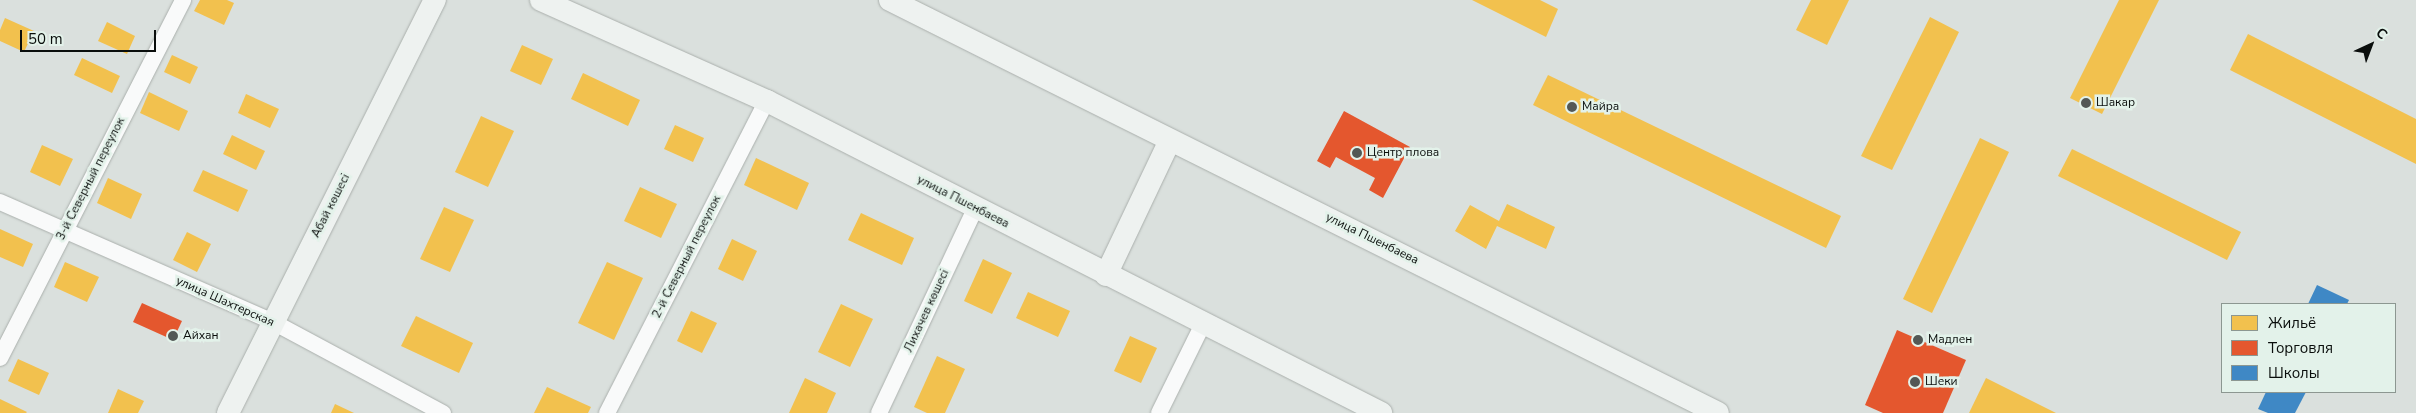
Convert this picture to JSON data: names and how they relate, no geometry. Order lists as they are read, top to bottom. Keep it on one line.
{"streets":{"main road":["улица Пшенбаева","Абай көшесі"],"street":["3-й Северный переулок","2-й Северный переулок","улица Шахтерская","Лихачев көшесі"]},"crossings":[["3-й Северный переулок","улица Шахтерская"],["улица Пшенбаева","2-й Северный переулок"],["улица Пшенбаева","Лихачев көшесі"],["Абай көшесі","улица Шахтерская"]],"places":["Шакар","Майра","Центр плова","Айхан","Мадлен","Шеки"],"legend":["Жильё","Торговля","Школы"],"scale_bar":"50 m","north":"top right"}
